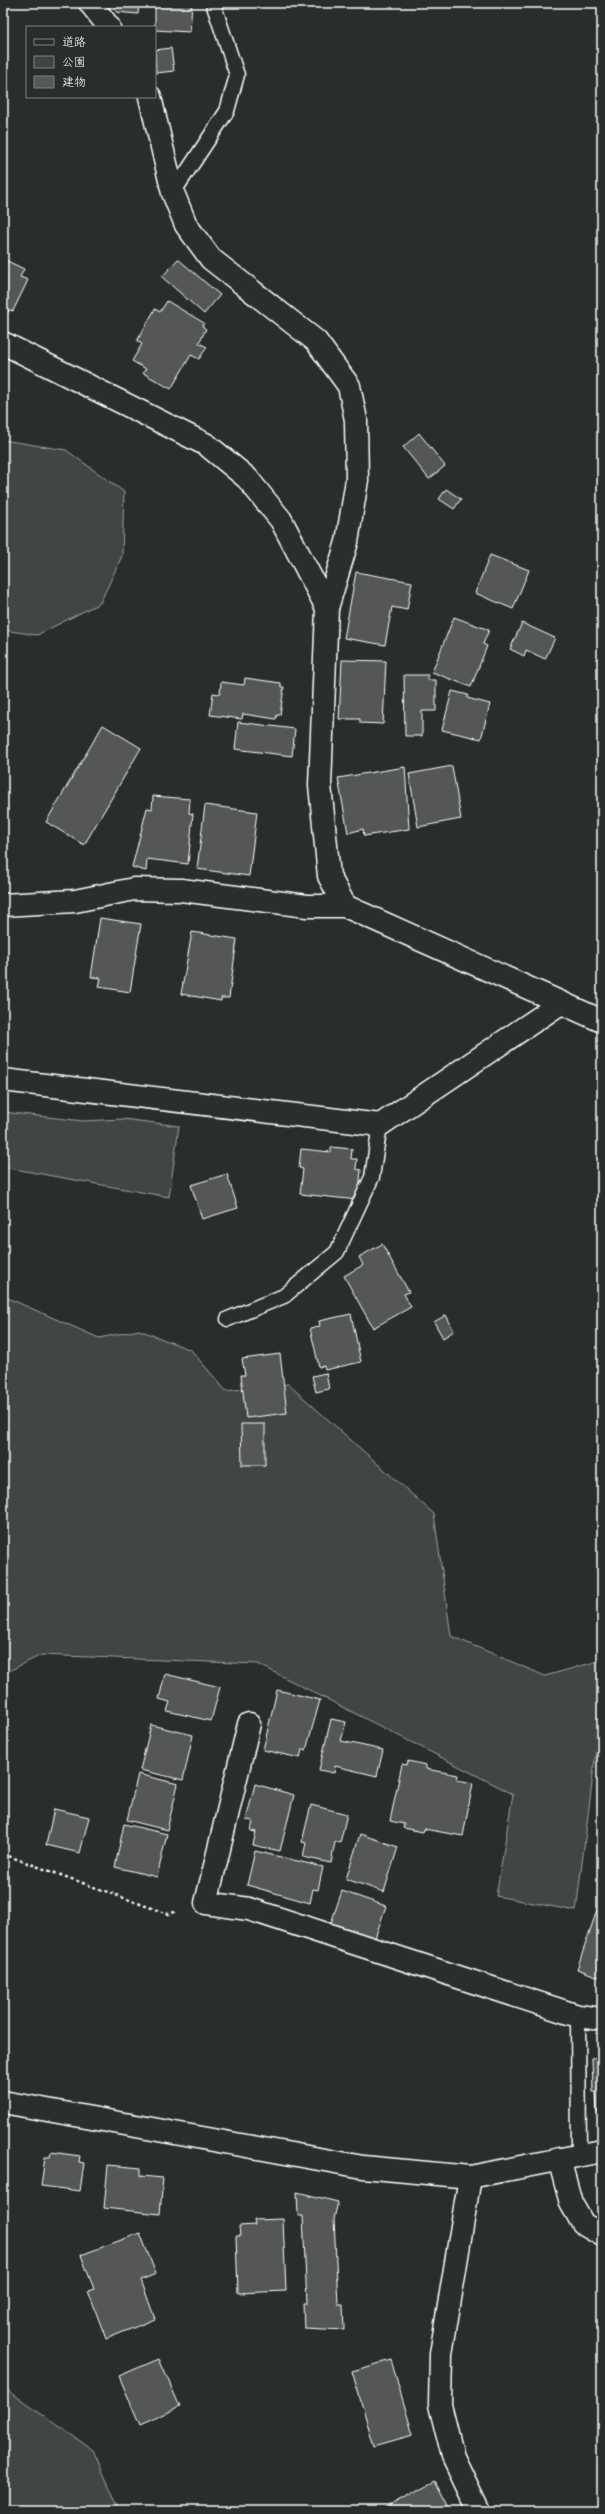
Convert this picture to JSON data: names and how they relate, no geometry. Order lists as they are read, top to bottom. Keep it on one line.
{"legend":["道路","公園","建物"]}
